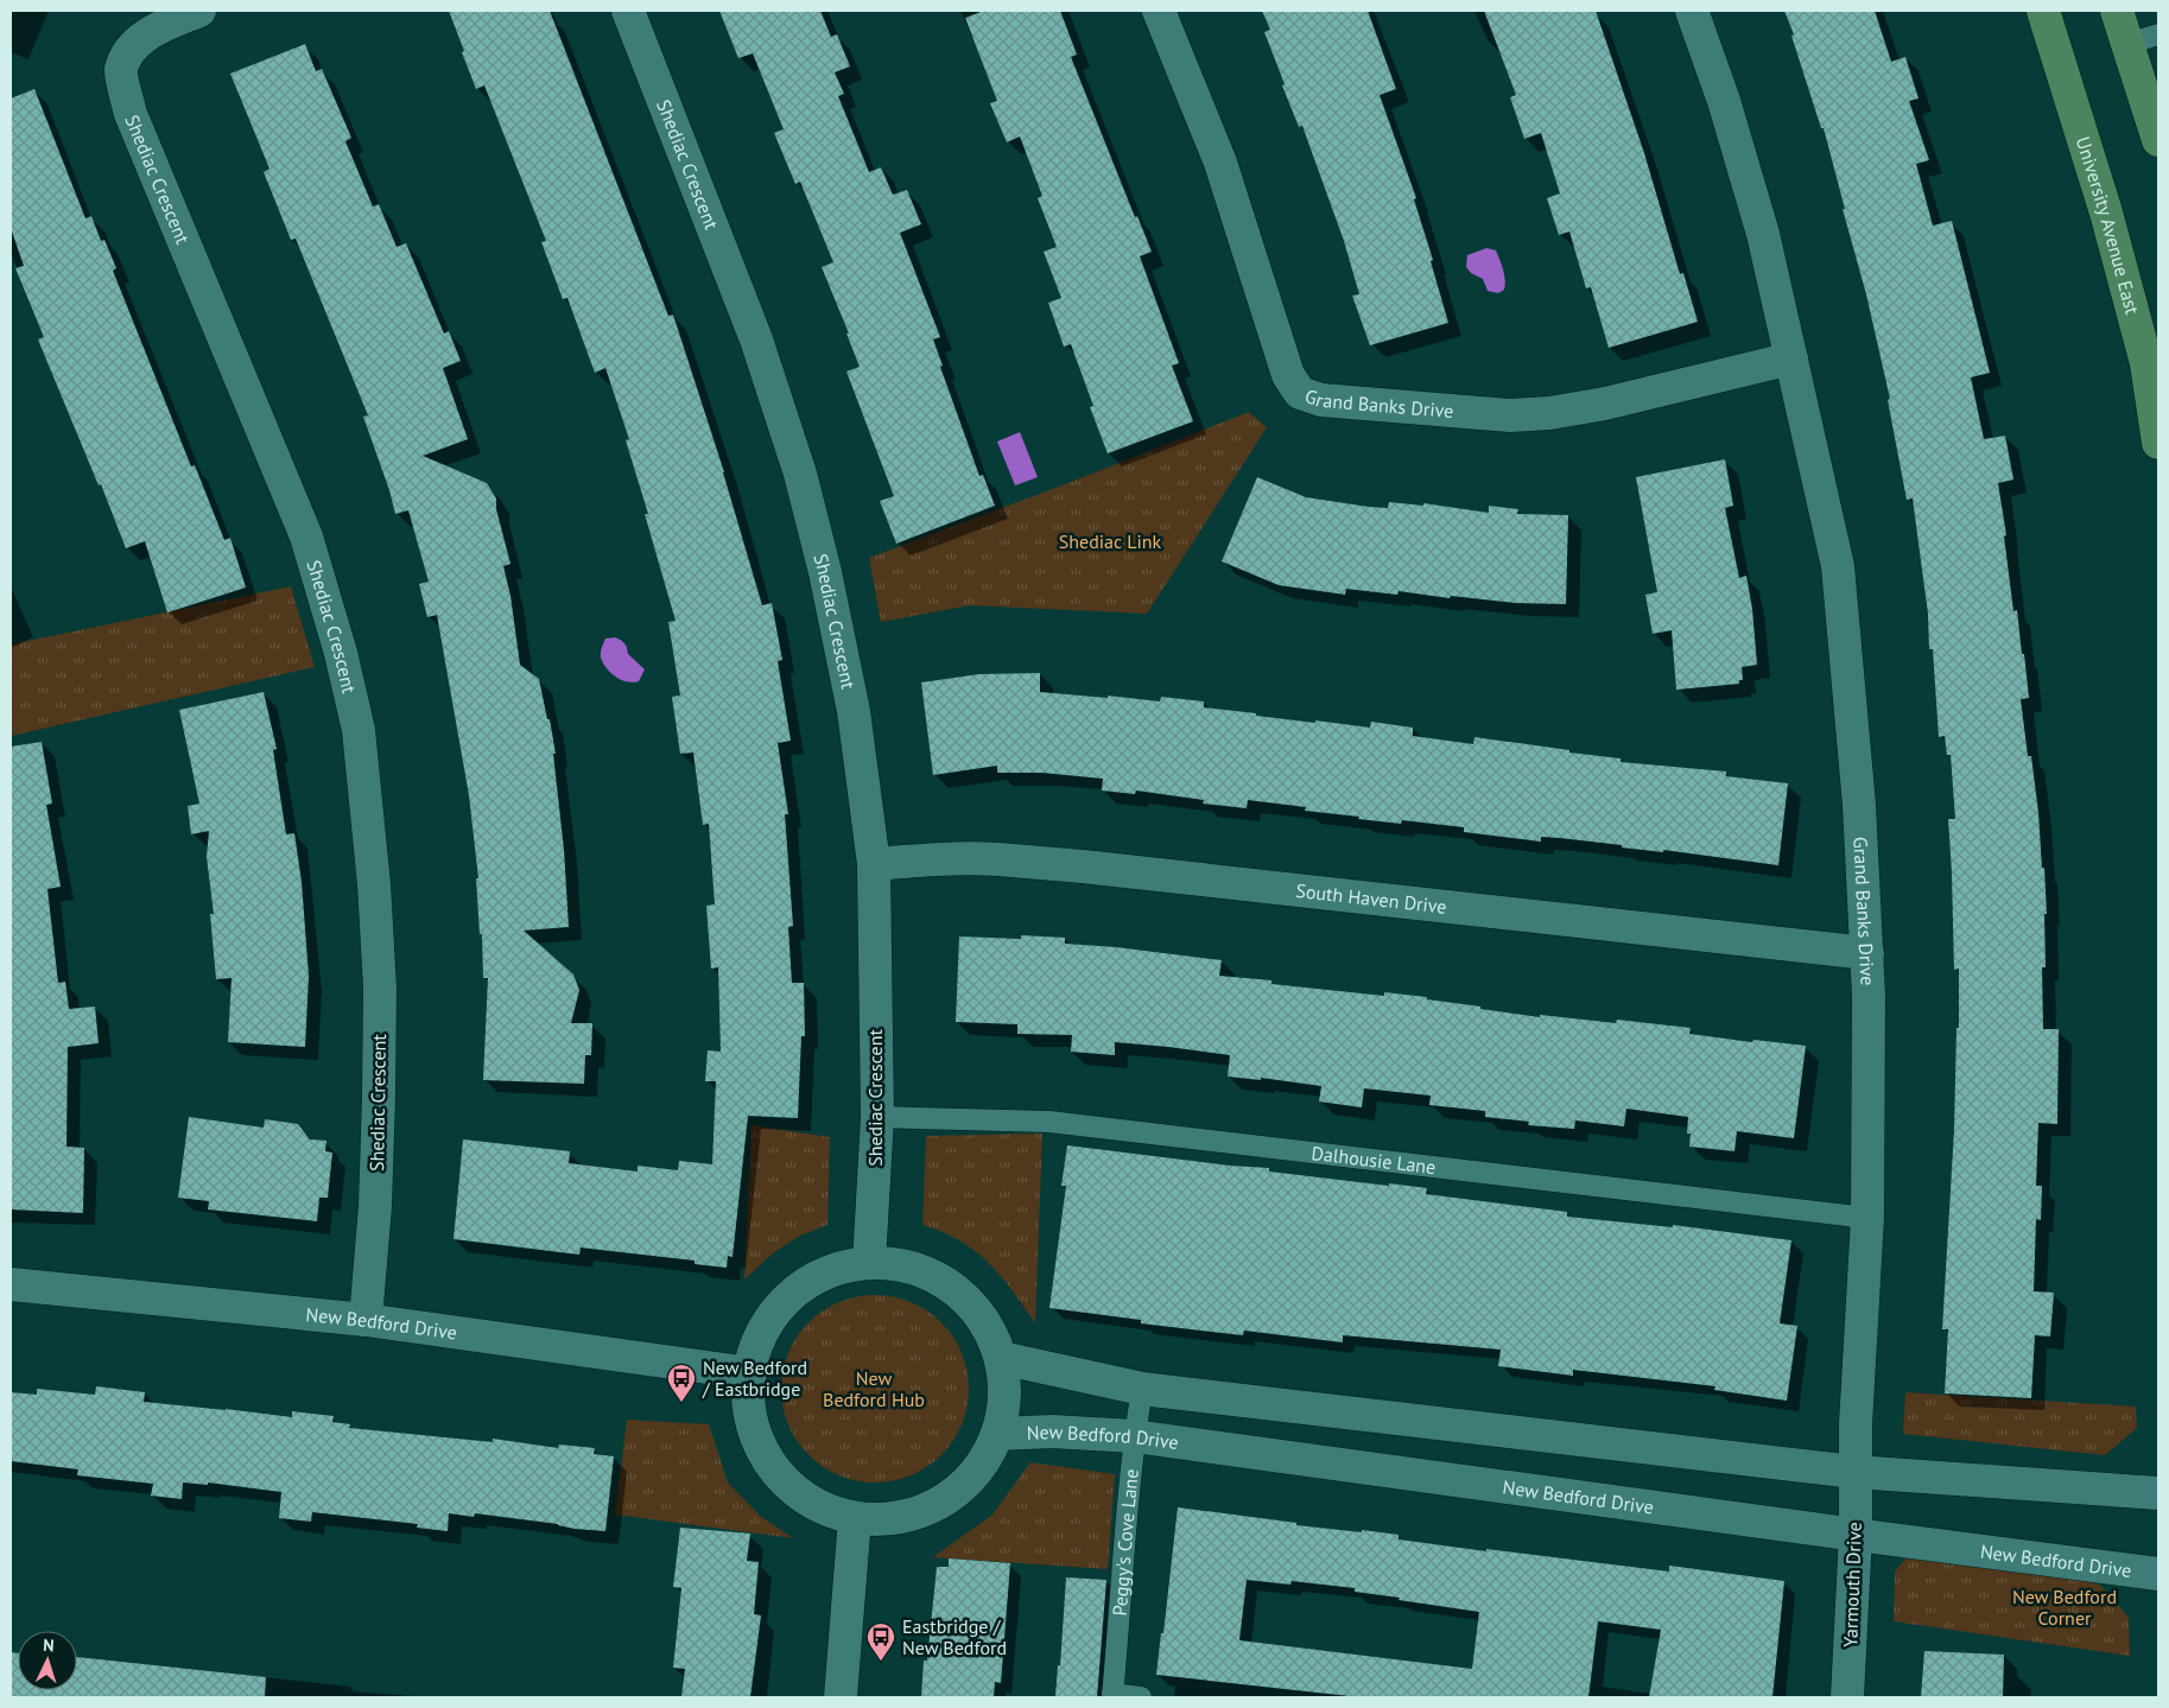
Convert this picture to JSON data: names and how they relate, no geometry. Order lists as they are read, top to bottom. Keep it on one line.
{"streets":{"main road":["University Avenue East"],"street":["Shediac Crescent","Grand Banks Drive","South Haven Drive","New Bedford Drive","Yarmouth Drive"],"lane":["Dalhousie Lane","Peggy's Cove Lane"]},"crossings":[["Shediac Crescent","South Haven Drive"],["Shediac Crescent","Dalhousie Lane"],["Shediac Crescent","New Bedford Drive"],["Grand Banks Drive","South Haven Drive"],["Grand Banks Drive","Dalhousie Lane"],["Grand Banks Drive","Yarmouth Drive"],["New Bedford Drive","Peggy's Cove Lane"],["New Bedford Drive","Yarmouth Drive"]],"parks":["Shediac Link","New Bedford Hub","New Bedford Corner"],"places":{"bus stop":["New Bedford / Eastbridge","Eastbridge / New Bedford"]},"north":"top"}
